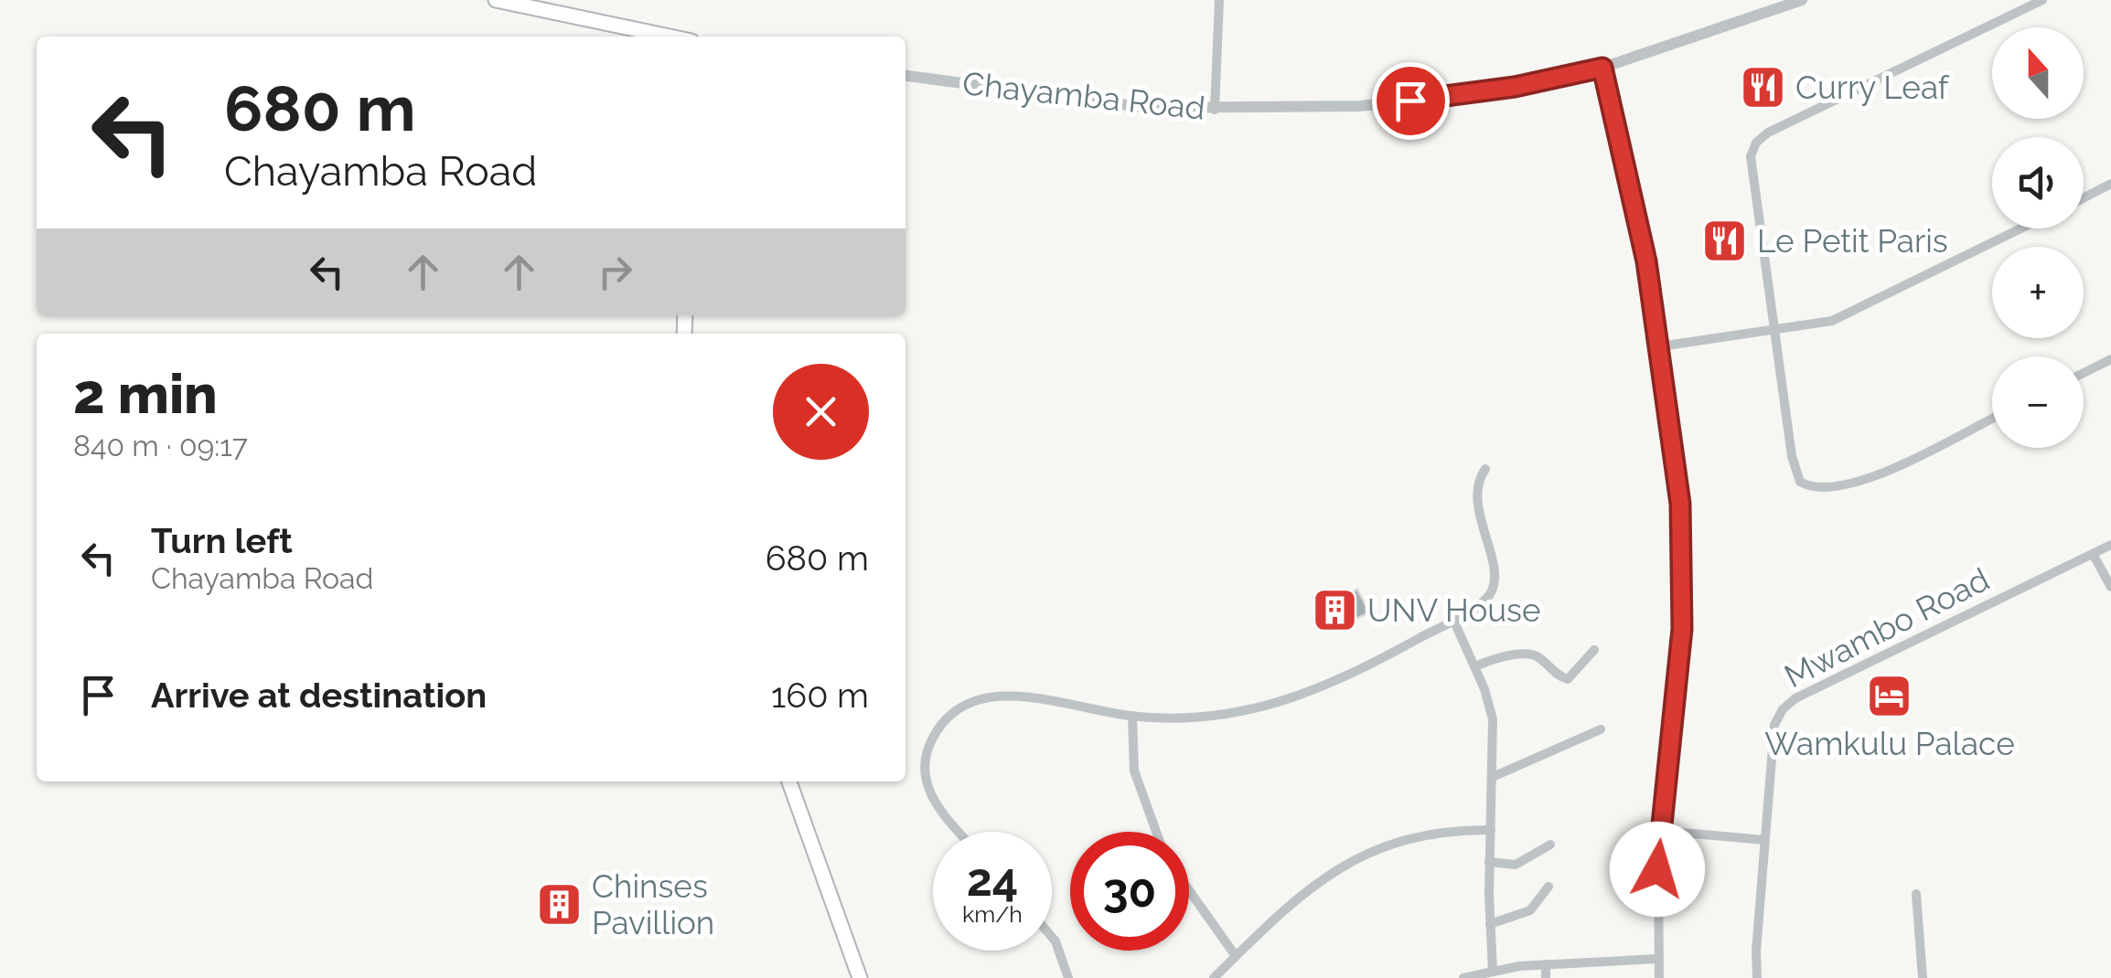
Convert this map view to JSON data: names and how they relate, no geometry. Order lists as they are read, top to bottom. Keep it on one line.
{"streets":{"street":["Chayamba Road","Mwambo Road"]},"places":{"restaurant":["Curry Leaf","Le Petit Paris"],"building":["UNV House","Chinses Pavillion"],"hotel":["Wamkulu Palace"]},"north":"top","page":{"map_buttons":["+","−"],"turn":["680 m","Chayamba Road"],"heading":["2 min","840 m · 09:17"],"list":[{"name":"Turn left","note":"Chayamba Road","value":"680 m"},{"name":"Arrive at destination","value":"160 m"}],"speed":"24 km/h","limit":"30"}}
